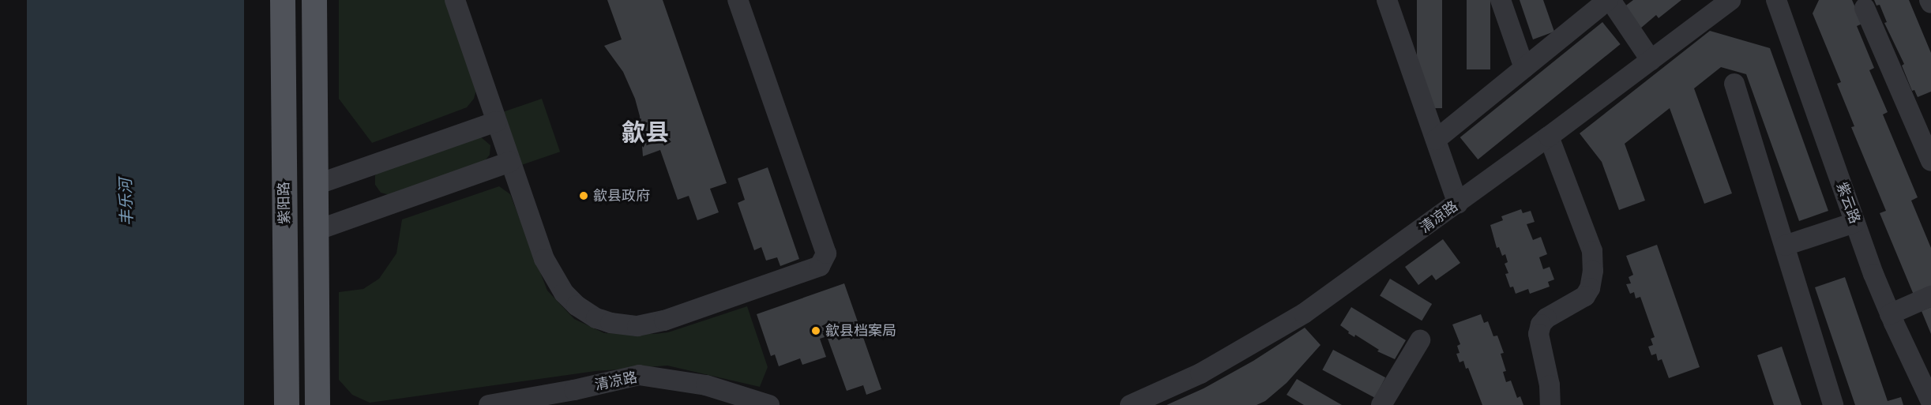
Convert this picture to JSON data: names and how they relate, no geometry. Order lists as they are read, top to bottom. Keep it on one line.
{"streets":{"main road":["紫阳路"],"street":["紫云路","清凉路"]},"districts":["歙县"],"water":["丰乐河"],"places":["歙县政府","歙县档案局"]}
